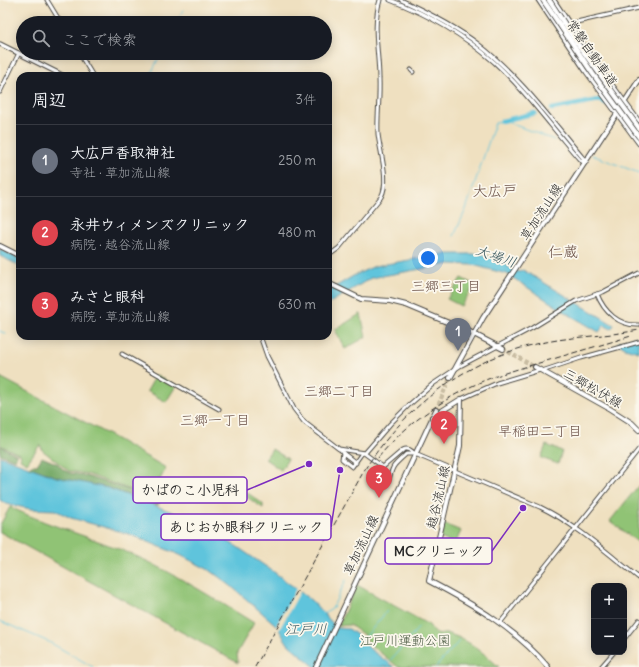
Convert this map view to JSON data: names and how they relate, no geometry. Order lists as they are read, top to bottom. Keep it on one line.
{"streets":{"highway":["常磐自動車道"],"main road":["草加流山線","三郷松伏線","越谷流山線"]},"districts":["大広戸","仁蔵","三郷三丁目","三郷二丁目","三郷一丁目","早稲田二丁目"],"water":["大場川","江戸川"],"parks":["江戸川運動公園"],"places":["かばのこ小児科","あじおか眼科クリニック","MCクリニック"],"page":{"search":"ここで検索","heading":["周辺","3件"],"list":[{"mark":"1","name":"大広戸香取神社","note":"寺社 · 草加流山線","value":"250 m"},{"mark":"2","name":"永井ウィメンズクリニック","note":"病院 · 越谷流山線","value":"480 m"},{"mark":"3","name":"みさと眼科","note":"病院 · 草加流山線","value":"630 m"}],"pins":["1","2","3"],"map_buttons":["+","−"]}}
